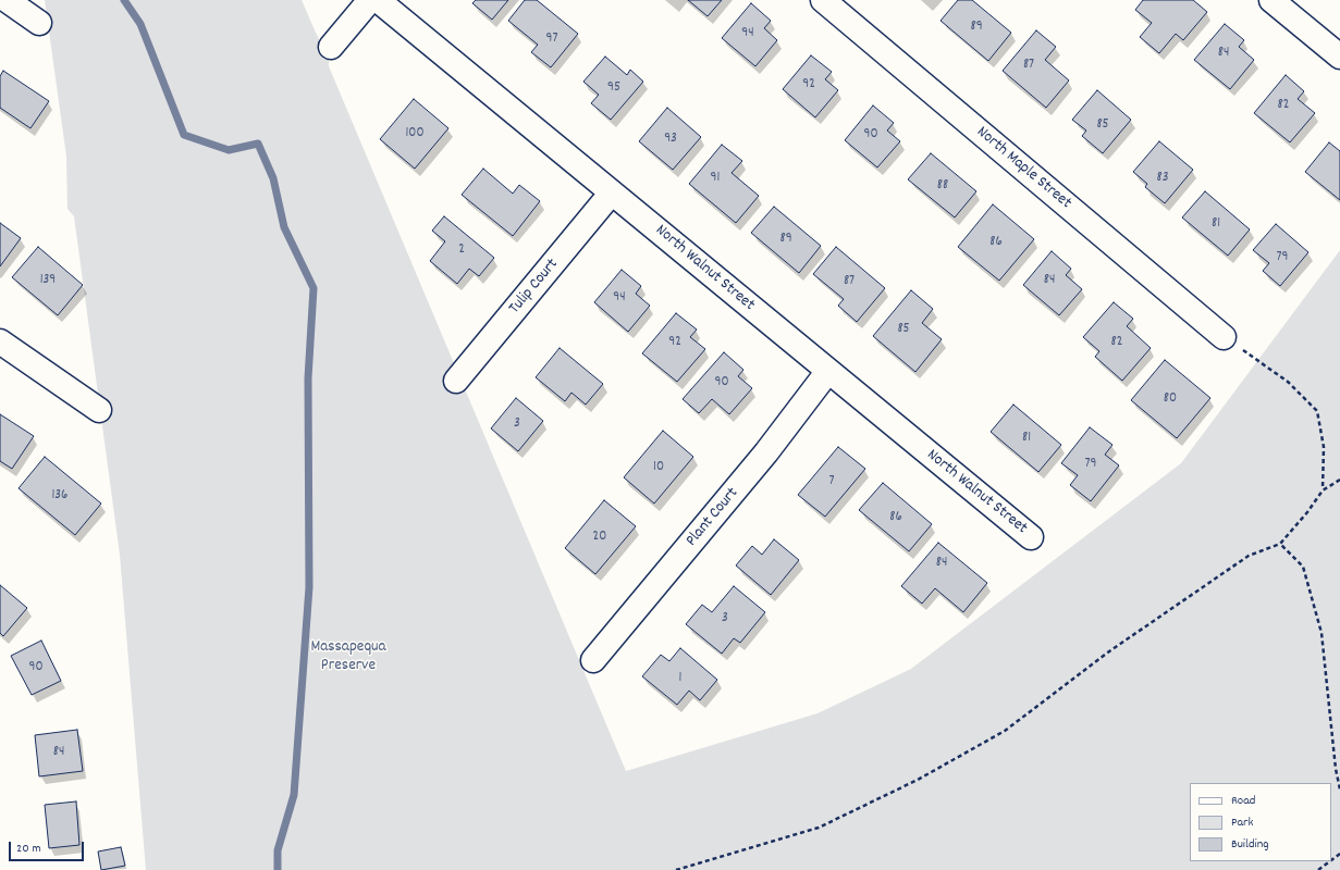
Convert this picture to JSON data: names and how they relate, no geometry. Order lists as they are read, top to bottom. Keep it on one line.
{"streets":{"street":["North Maple Street","North Walnut Street","Tulip Court","Plant Court"]},"crossings":[["North Walnut Street","Tulip Court"],["North Walnut Street","Plant Court"]],"parks":["Massapequa Preserve"],"house_numbers":["89","94","97","84","87","92","95","82","85","100","90","93","91","83","88","81","89","86","2","79","139","84","87","94","85","92","82","90","80","3","81","79","10","7","136","86","20","84","3","90","1","84"],"legend":["Road","Park","Building"],"scale_bar":"20 m"}
